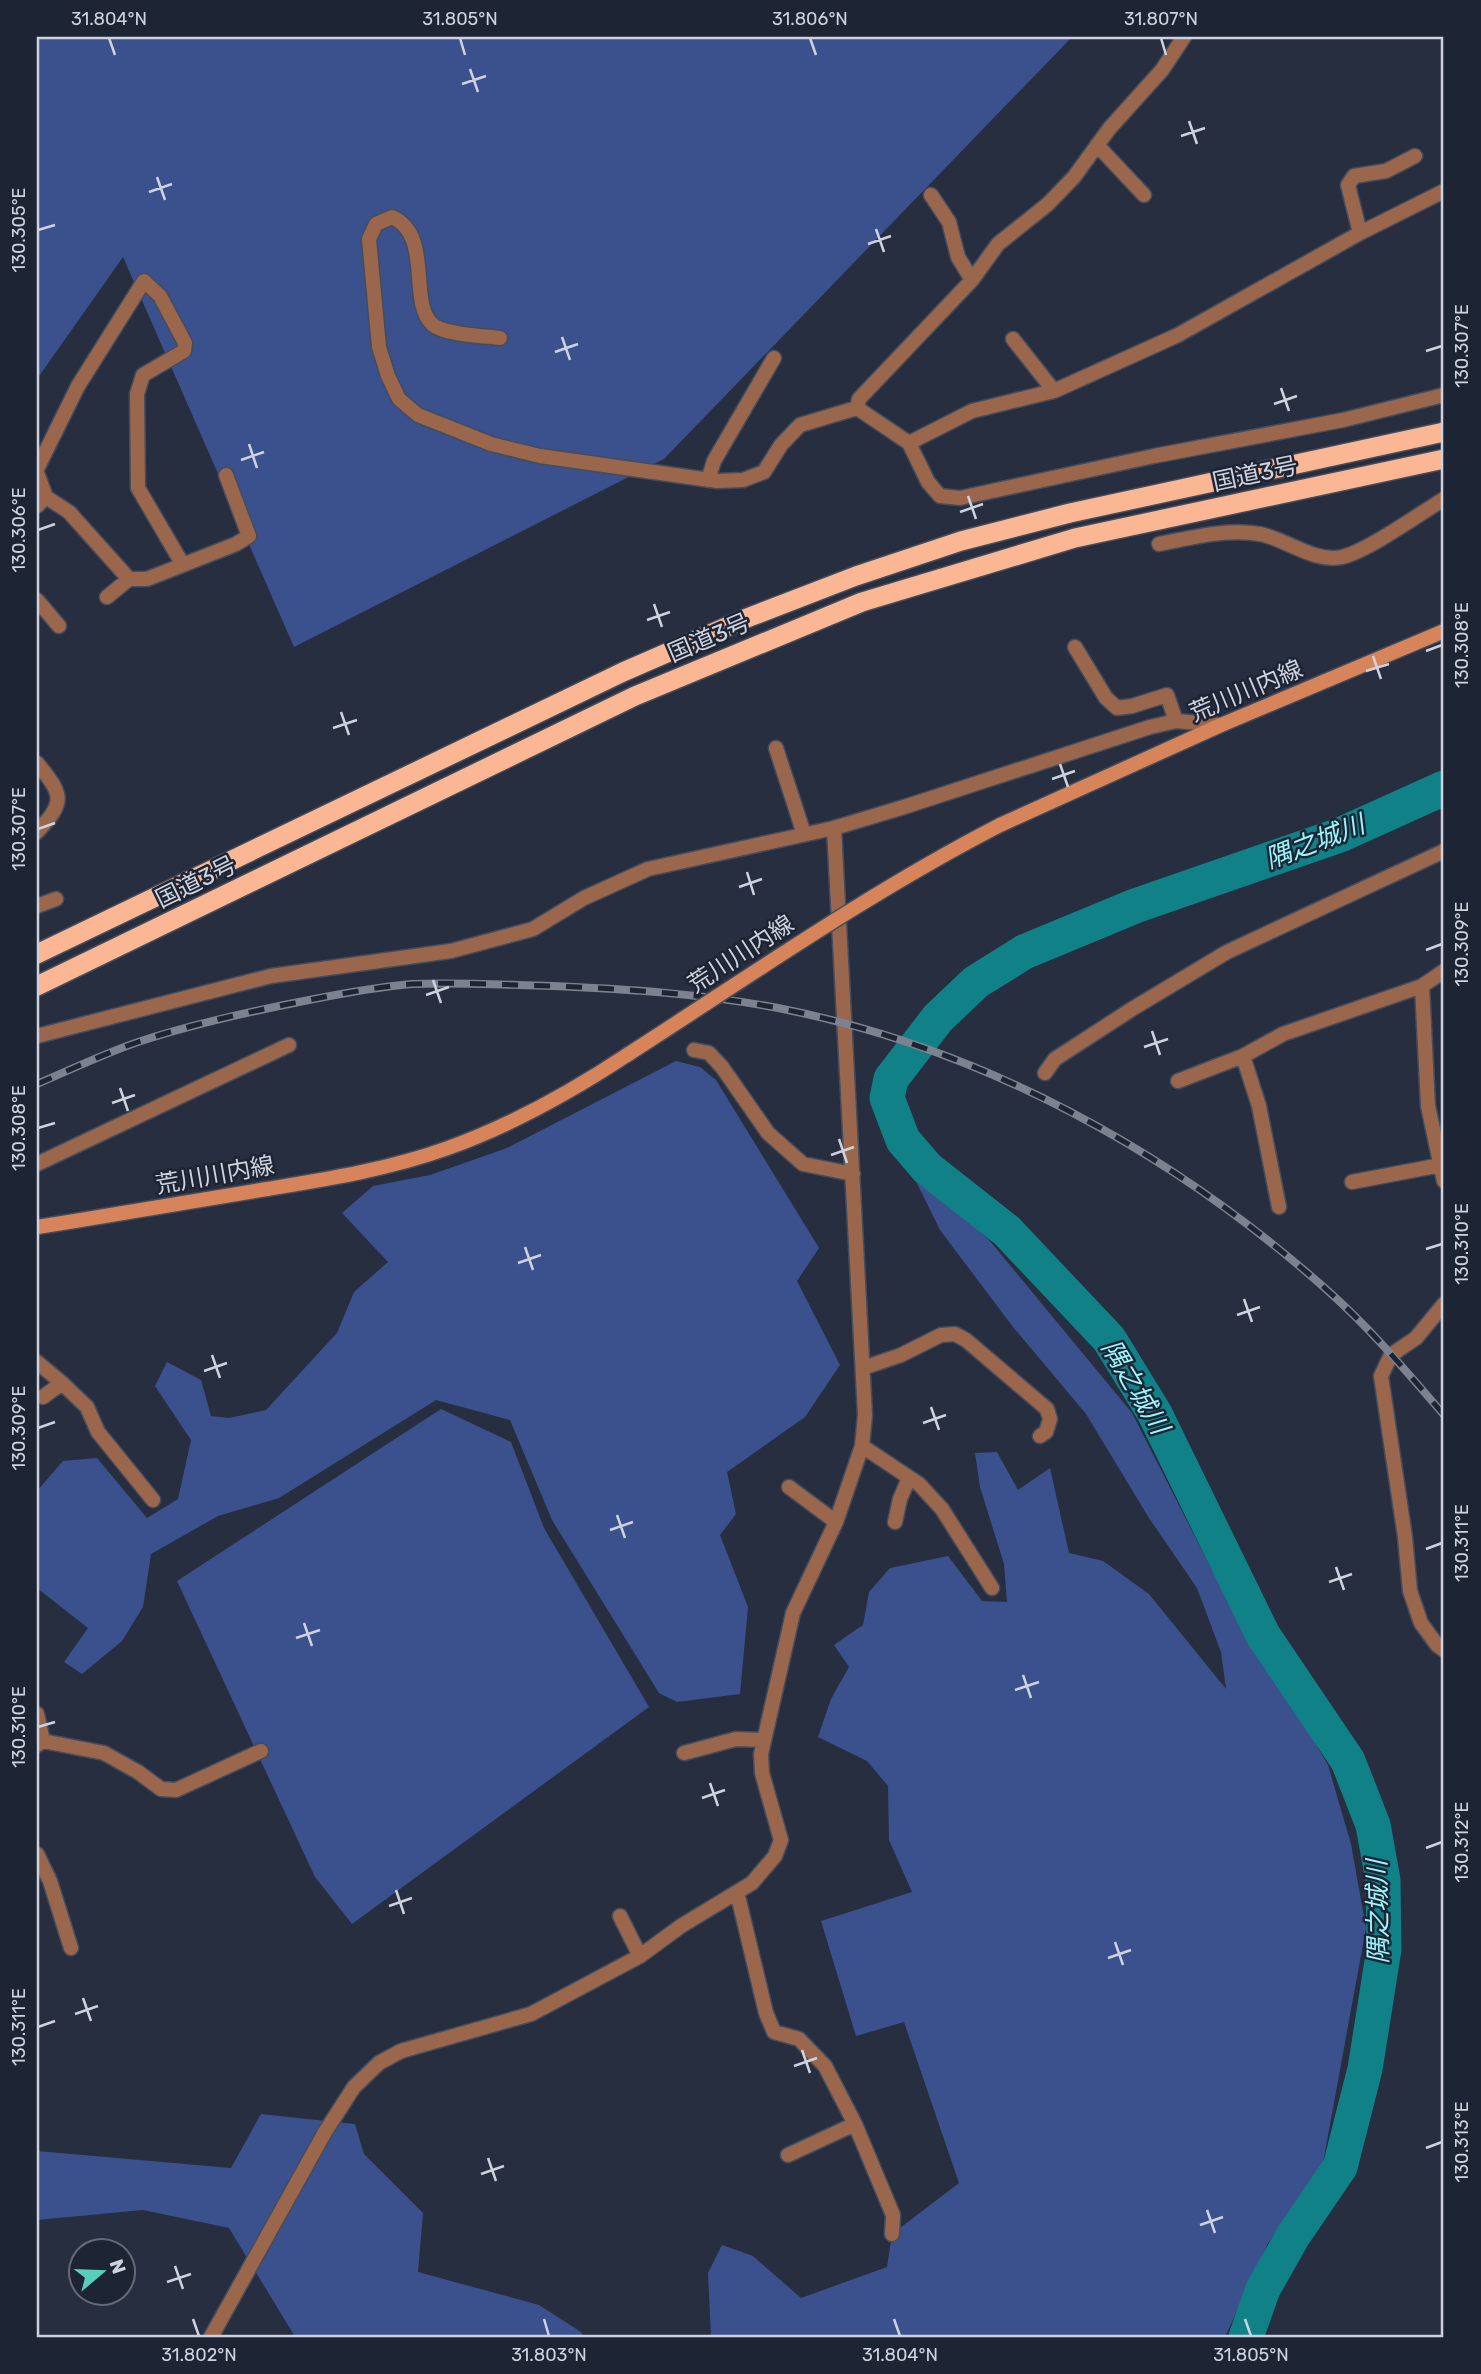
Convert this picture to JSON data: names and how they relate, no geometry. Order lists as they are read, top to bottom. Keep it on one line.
{"streets":{"highway":["国道3号"],"main road":["荒川川内線"]},"water":["隅之城川"],"north":"right","coordinates":["31.804°N","31.805°N","31.806°N","31.807°N","130.305°E","130.307°E","130.306°E","130.308°E","130.309°E","130.310°E","130.311°E","130.312°E","130.313°E","31.802°N","31.803°N"]}
